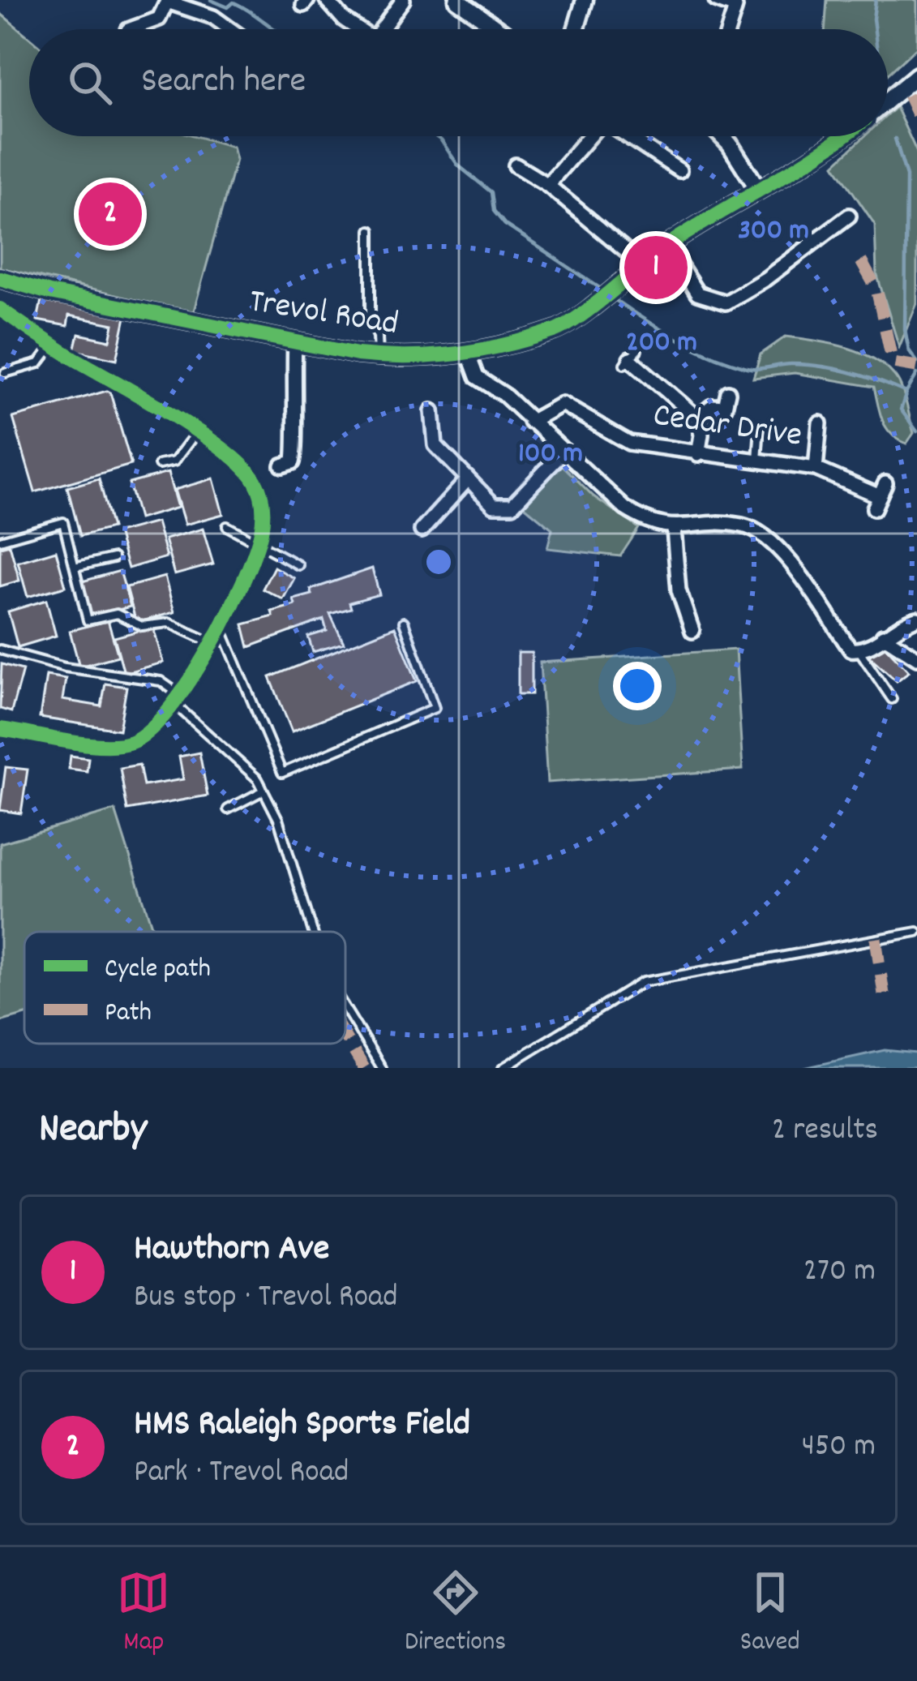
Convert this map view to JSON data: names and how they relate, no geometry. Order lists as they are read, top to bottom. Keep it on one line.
{"streets":{"street":["Trevol Road","Cedar Drive"]},"legend":["Cycle path","Path"],"page":{"search":"Search here","pins":["2","1"],"heading":["Nearby","2 results"],"list":[{"mark":"1","name":"Hawthorn Ave","note":"Bus stop · Trevol Road","value":"270 m"},{"mark":"2","name":"HMS Raleigh Sports Field","note":"Park · Trevol Road","value":"450 m"}],"nav":["Map","Directions","Saved"]},"rings":["300 m","200 m","100 m"]}
